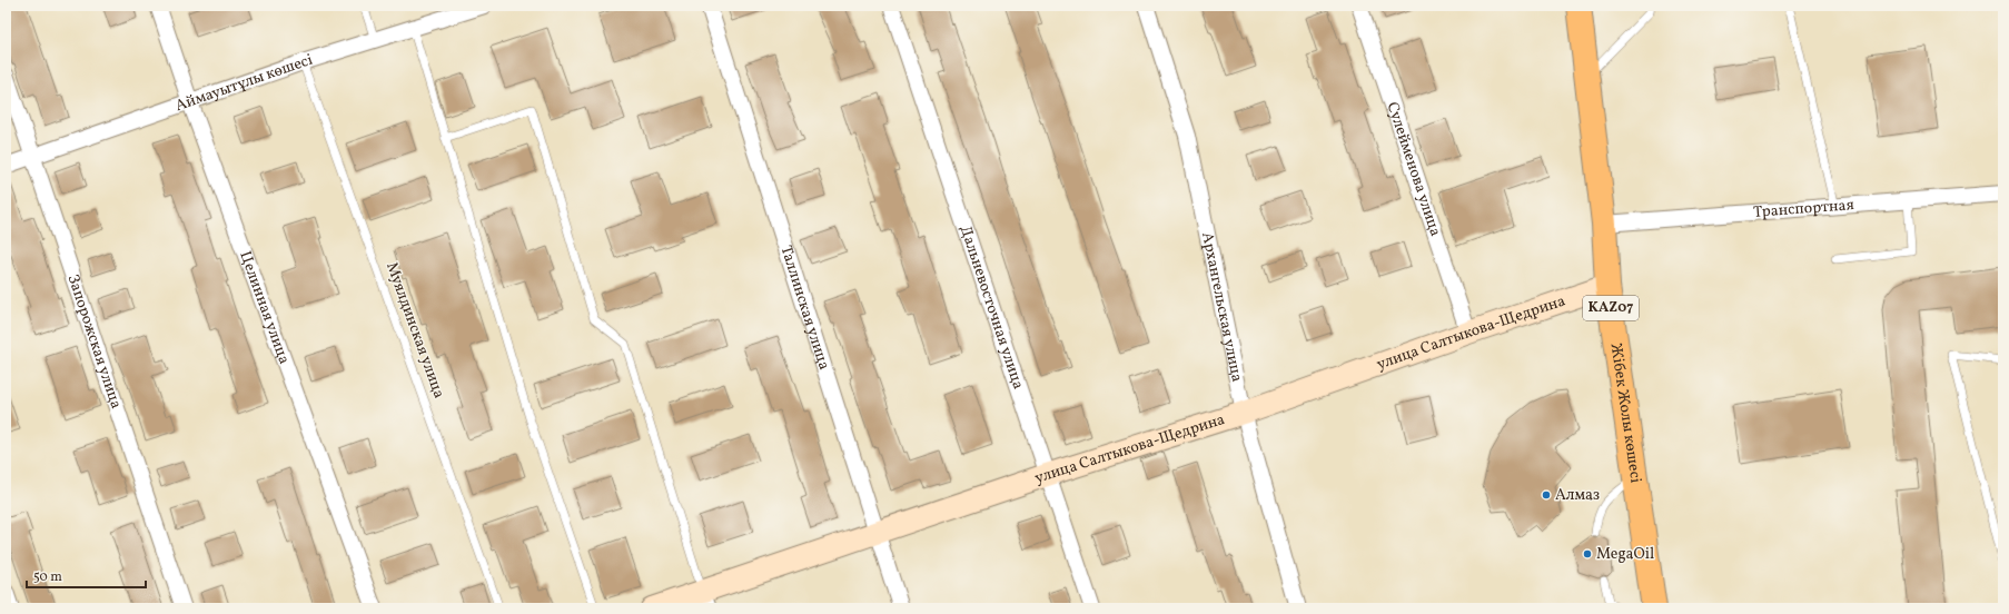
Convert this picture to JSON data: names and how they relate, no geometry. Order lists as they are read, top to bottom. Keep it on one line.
{"streets":{"highway":["KAZ07","Жібек Жолы көшесі"],"street":["Аймауытұлы көшесі","Сулейменова улица","Транспортная","Целинная улица","Таллинская улица","Дальневосточная улица","Архангельская улица","улица Салтыкова-Щедрина","Запорожская улица"],"lane":["Муялдинская улица"]},"crossings":[["Аймауытұлы көшесі","Целинная улица"],["Аймауытұлы көшесі","Муялдинская улица"],["Аймауытұлы көшесі","Запорожская улица"],["Сулейменова улица","улица Салтыкова-Щедрина"],["Транспортная","Жібек Жолы көшесі"],["Таллинская улица","улица Салтыкова-Щедрина"],["Дальневосточная улица","улица Салтыкова-Щедрина"],["Архангельская улица","улица Салтыкова-Щедрина"],["улица Салтыкова-Щедрина","Жібек Жолы көшесі"]],"places":["Алмаз","MegaOil"],"scale_bar":"50 m"}
